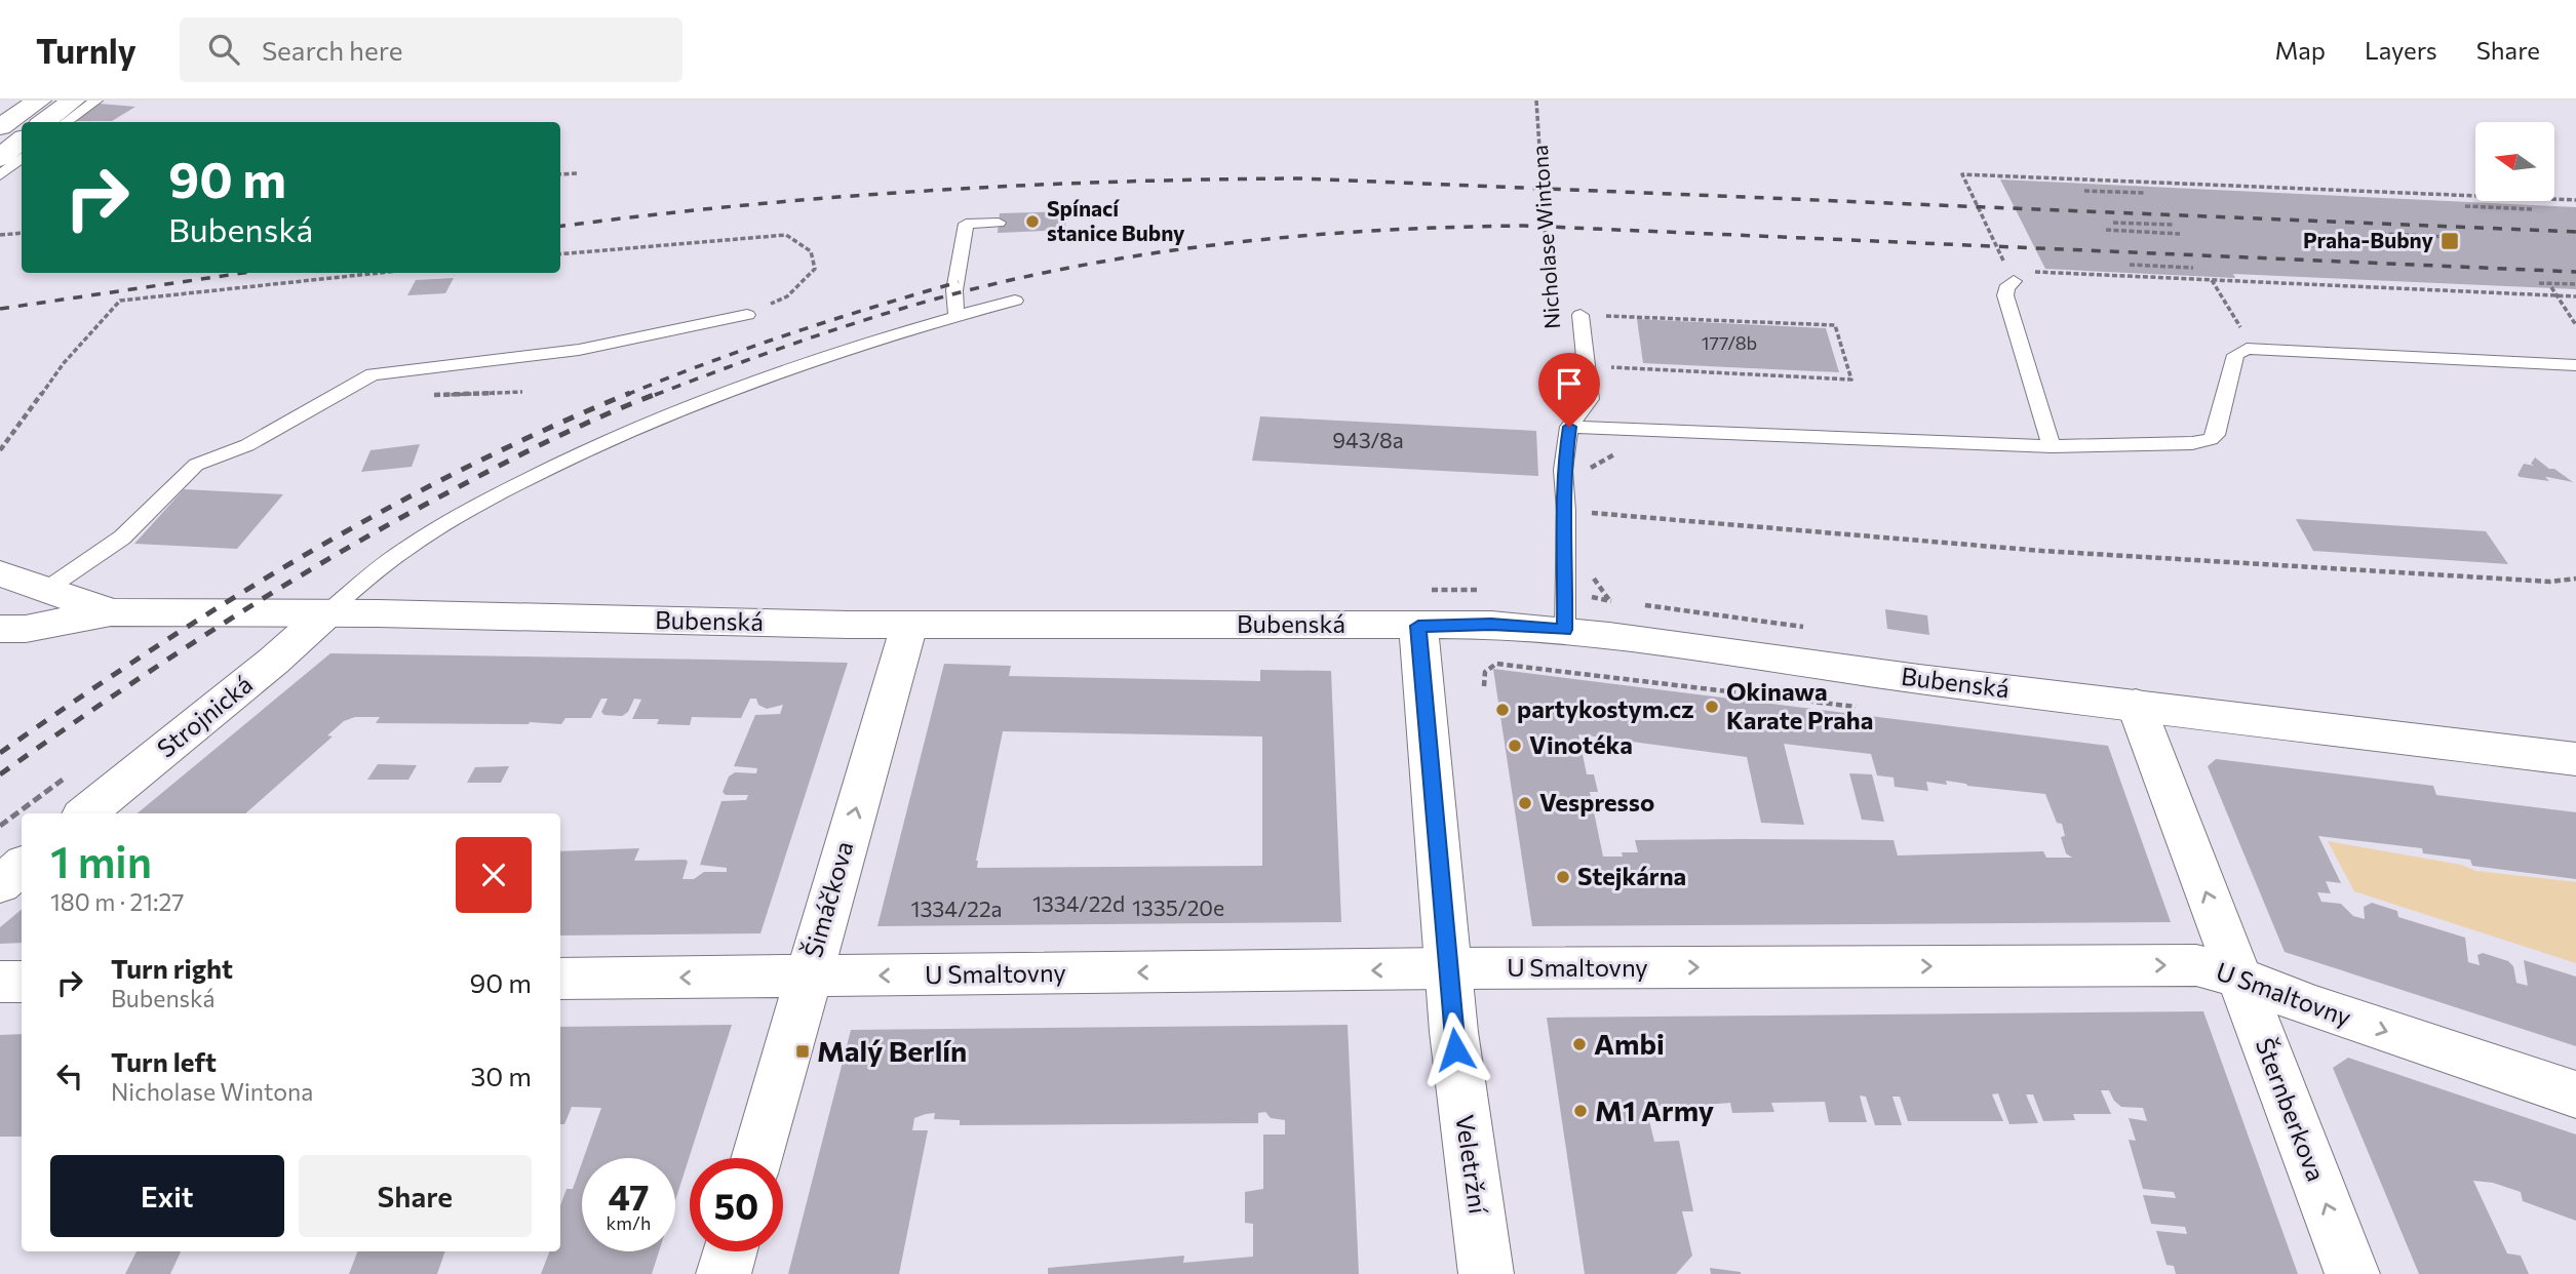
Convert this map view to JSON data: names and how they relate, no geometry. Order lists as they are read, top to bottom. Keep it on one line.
{"streets":{"main road":["Bubenská","Strojnická","Šimáčkova","U Smaltovny","Šternberkova","Veletržní"],"path":["Nicholase Wintona"]},"crossings":[["Bubenská","Strojnická"],["Bubenská","Šimáčkova"],["Bubenská","Šternberkova"],["Bubenská","Veletržní"],["Šimáčkova","U Smaltovny"],["U Smaltovny","Šternberkova"],["U Smaltovny","Veletržní"]],"one_way":["Šimáčkova","Šternberkova"],"places":{"other":["Spínací stanice Bubny","Okinawa Karate Praha","partykostym.cz","Vinotéka","Vespresso","Stejkárna","Ambi","M1 Army"],"transit":["Praha-Bubny","Malý Berlín"]},"house_numbers":["177/8b","943/8a","1334/22d","1335/20e","1334/22a"],"north":"left","page":{"header":"Turnly","search":"Search here","nav":["Map","Layers","Share"],"turn":["90 m","Bubenská"],"heading":["1 min","180 m · 21:27"],"list":[{"name":"Turn right","note":"Bubenská","value":"90 m"},{"name":"Turn left","note":"Nicholase Wintona","value":"30 m"}],"buttons":["Exit","Share"],"speed":"47 km/h","limit":"50"}}
